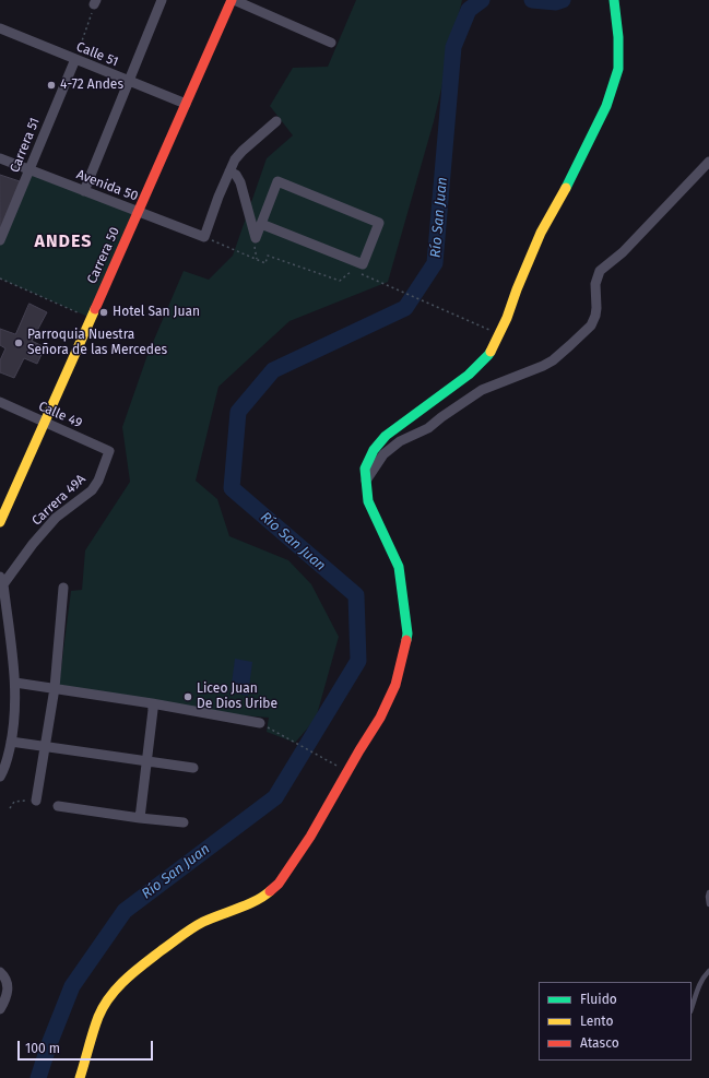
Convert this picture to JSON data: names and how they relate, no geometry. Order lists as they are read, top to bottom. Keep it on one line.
{"streets":{"main road":["Carrera 50"],"street":["Calle 51","Carrera 51","Avenida 50","Calle 49","Carrera 49A"]},"crossings":[["Calle 51","Carrera 51"],["Calle 51","Carrera 50"],["Carrera 51","Avenida 50"],["Avenida 50","Carrera 50"],["Carrera 50","Calle 49"],["Calle 49","Carrera 49A"]],"districts":["ANDES"],"water":["Río San Juan"],"places":["4-72 Andes","Hotel San Juan","Parroquia Nuestra Señora de las Mercedes","Liceo Juan De Dios Uribe"],"legend":["Fluido","Lento","Atasco"],"scale_bar":"100 m"}
